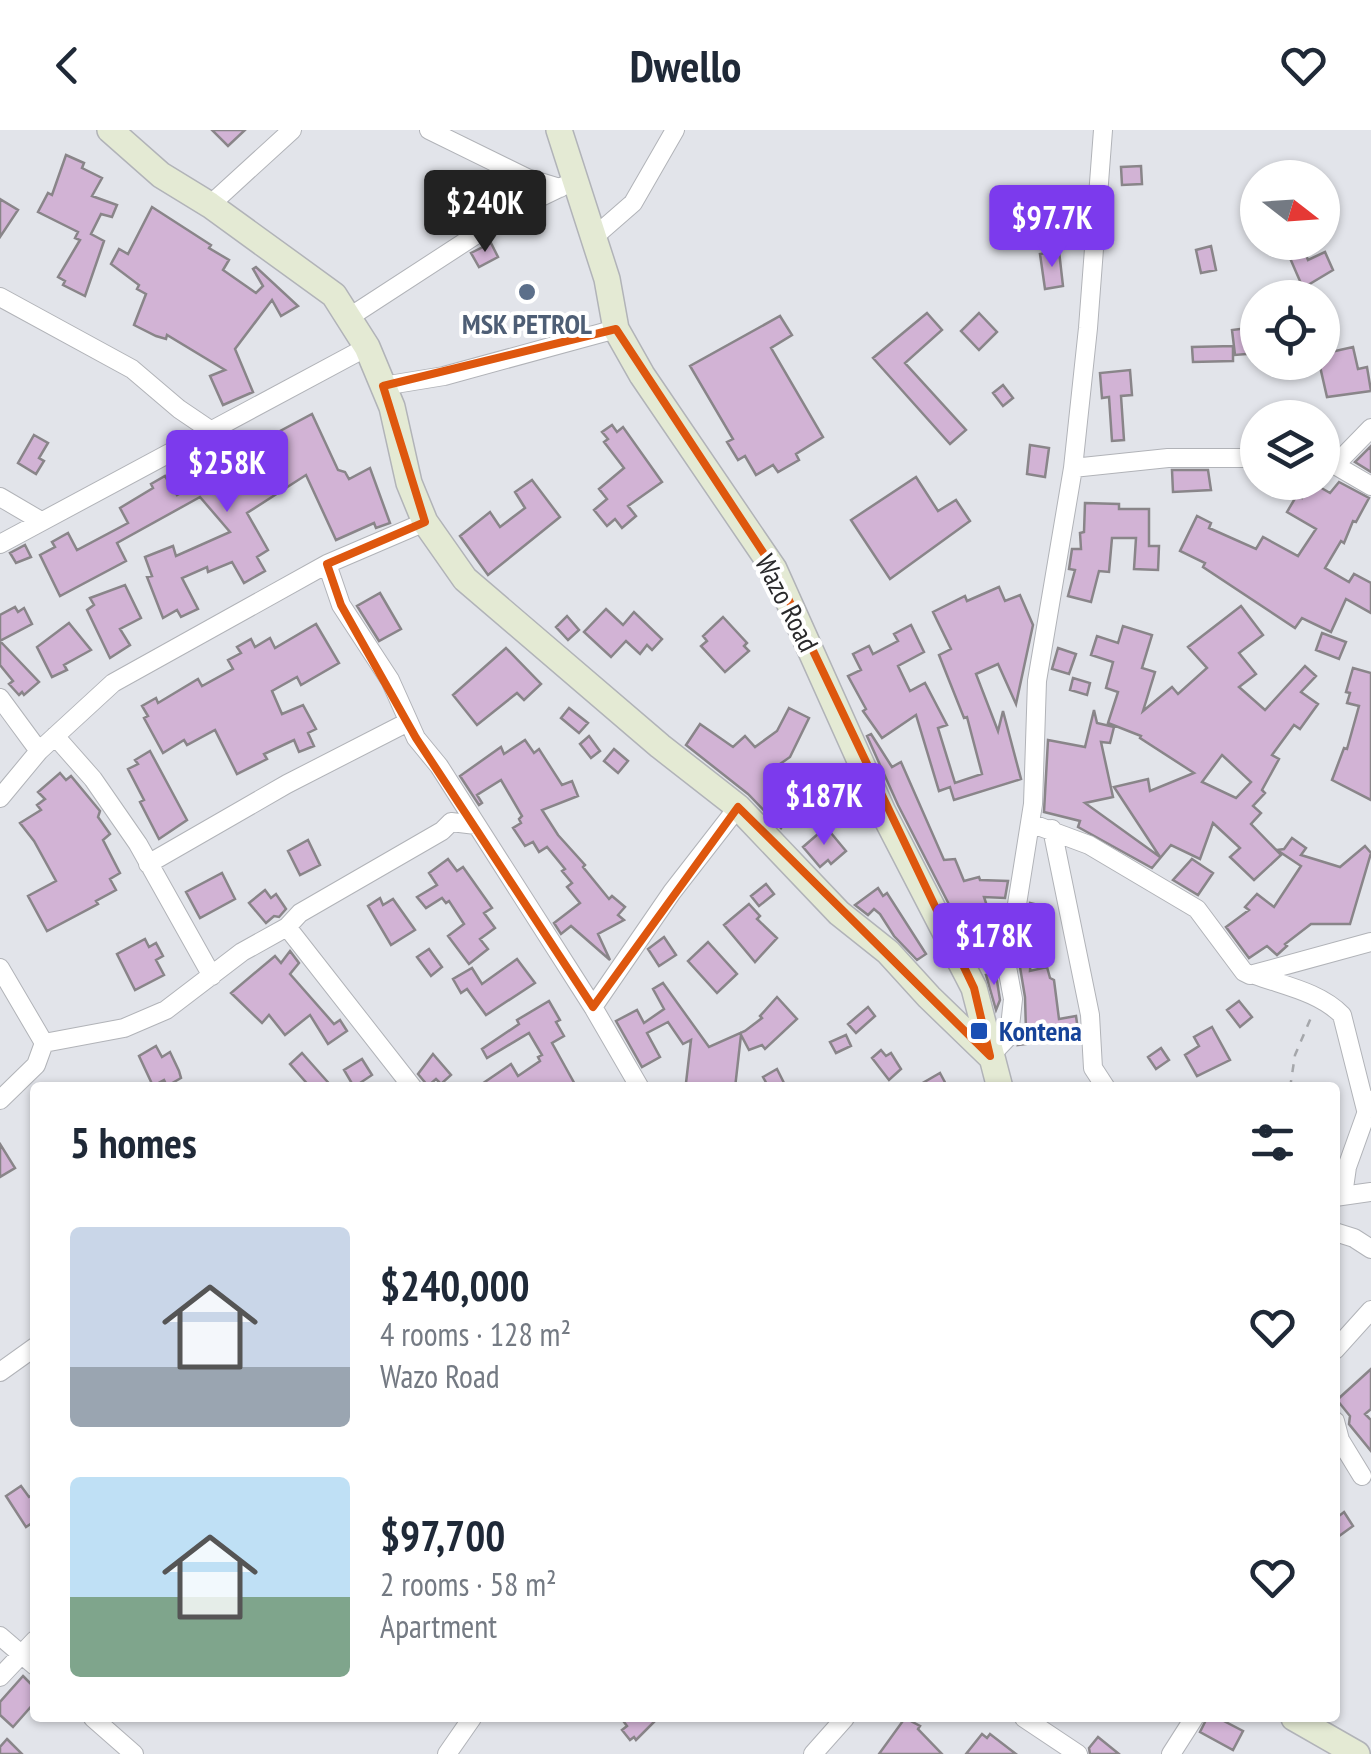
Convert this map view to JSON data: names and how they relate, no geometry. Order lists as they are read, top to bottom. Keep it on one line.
{"streets":{"street":["Wazo Road"]},"places":{"other":["MSK PETROL"],"transit":["Kontena"]},"north":"right","page":{"header":"Dwello","price":["$240K","$97.7K","$258K","$187K","$178K"],"heading":"5 homes","list":[{"name":"$240,000","note":"4 rooms · 128 m² · Wazo Road"},{"name":"$97,700","note":"2 rooms · 58 m² · Apartment"}]}}
